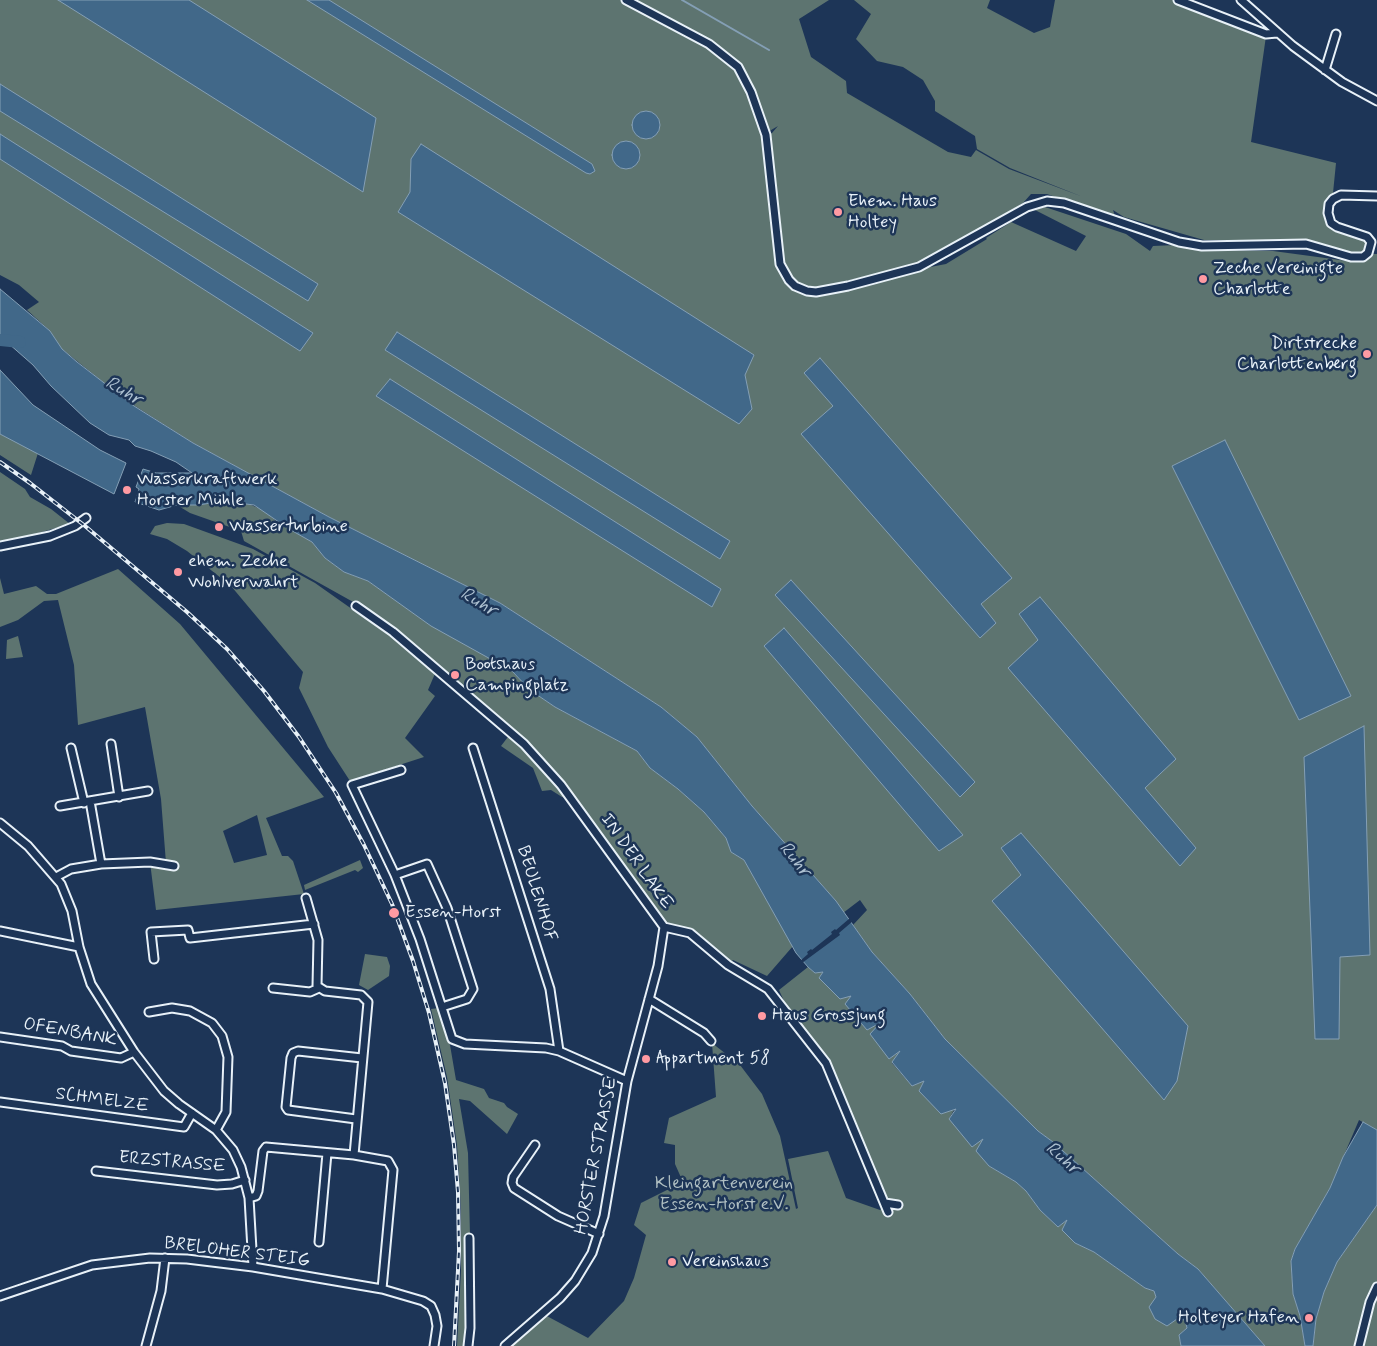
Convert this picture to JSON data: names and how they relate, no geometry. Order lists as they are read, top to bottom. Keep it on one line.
{"streets":{"street":["IN DER LAKE","BEULENHOF","OFENBANK","SCHMELZE","HORSTER STRASSE","ERZSTRASSE","BRELOHER STEIG"]},"crossings":[["IN DER LAKE","HORSTER STRASSE"]],"water":["Ruhr"],"parks":["Kleingartenverein Essen-Horst e.V."],"places":["Ehem. Haus Holtey","Zeche Vereinigte Charlotte","Dirtstrecke Charlottenberg","Wasserkraftwerk Horster Mühle","Wasserturbine","ehem. Zeche Wohlverwahrt","Bootshaus Campingplatz","Essen-Horst","Haus Grossjung","Appartment 58","Vereinshaus","Holteyer Hafen"]}
